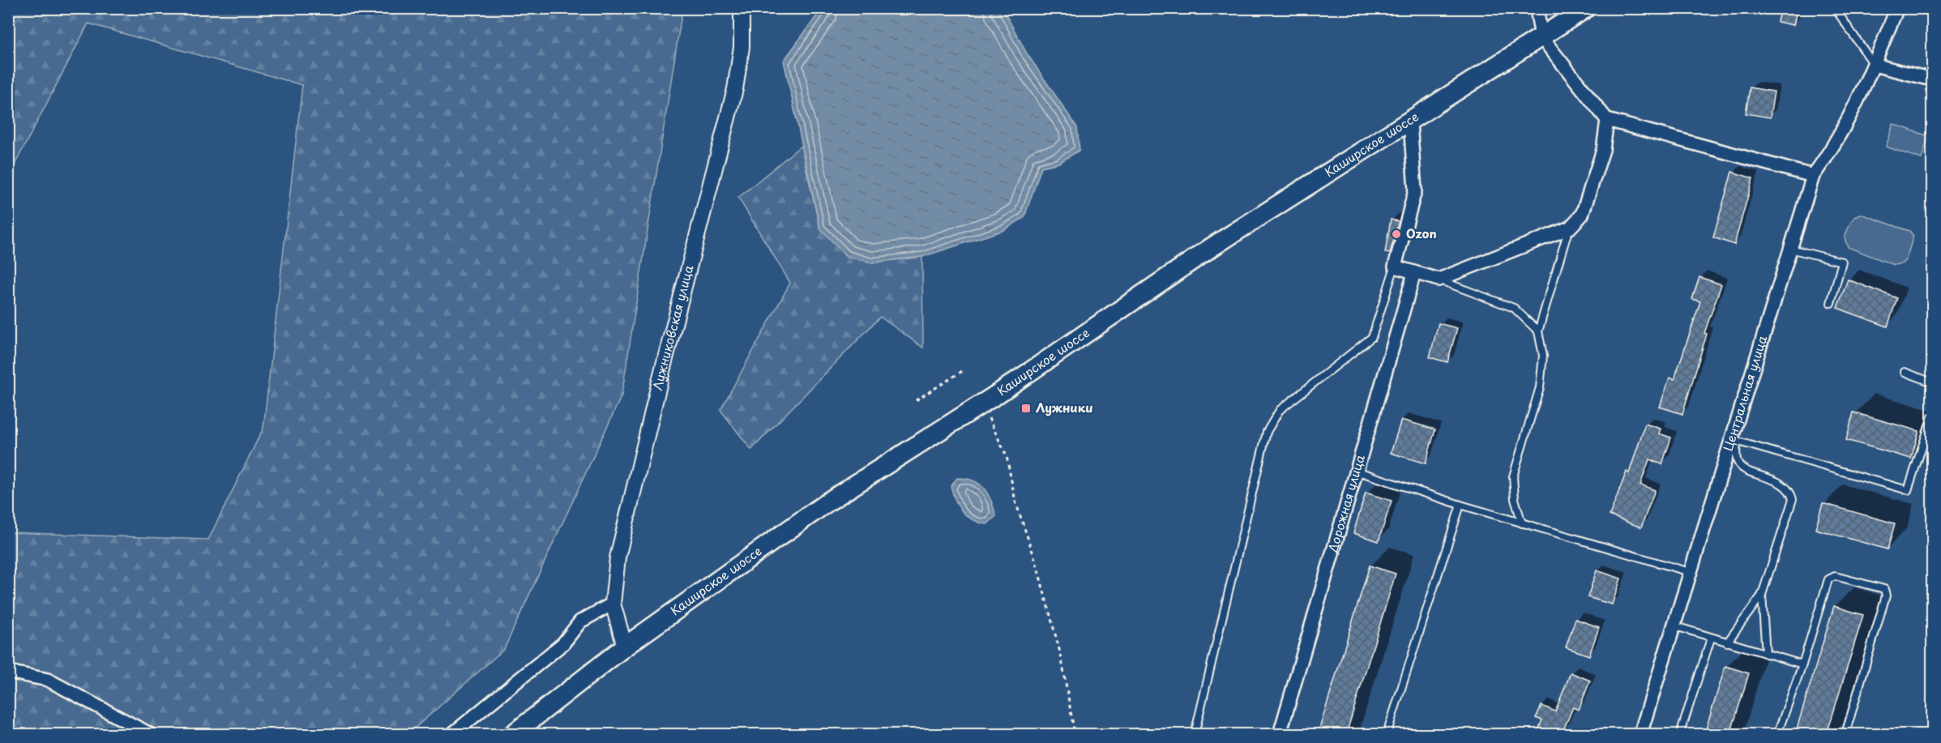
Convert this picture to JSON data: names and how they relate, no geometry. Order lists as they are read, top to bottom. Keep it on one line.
{"streets":{"main road":["Каширское шоссе"],"street":["Лужниковская улица","Центральная улица","Дорожная улица"]},"crossings":[["Каширское шоссе","Лужниковская улица"]],"places":{"other":["Ozon"],"transit":["Лужники"]}}
